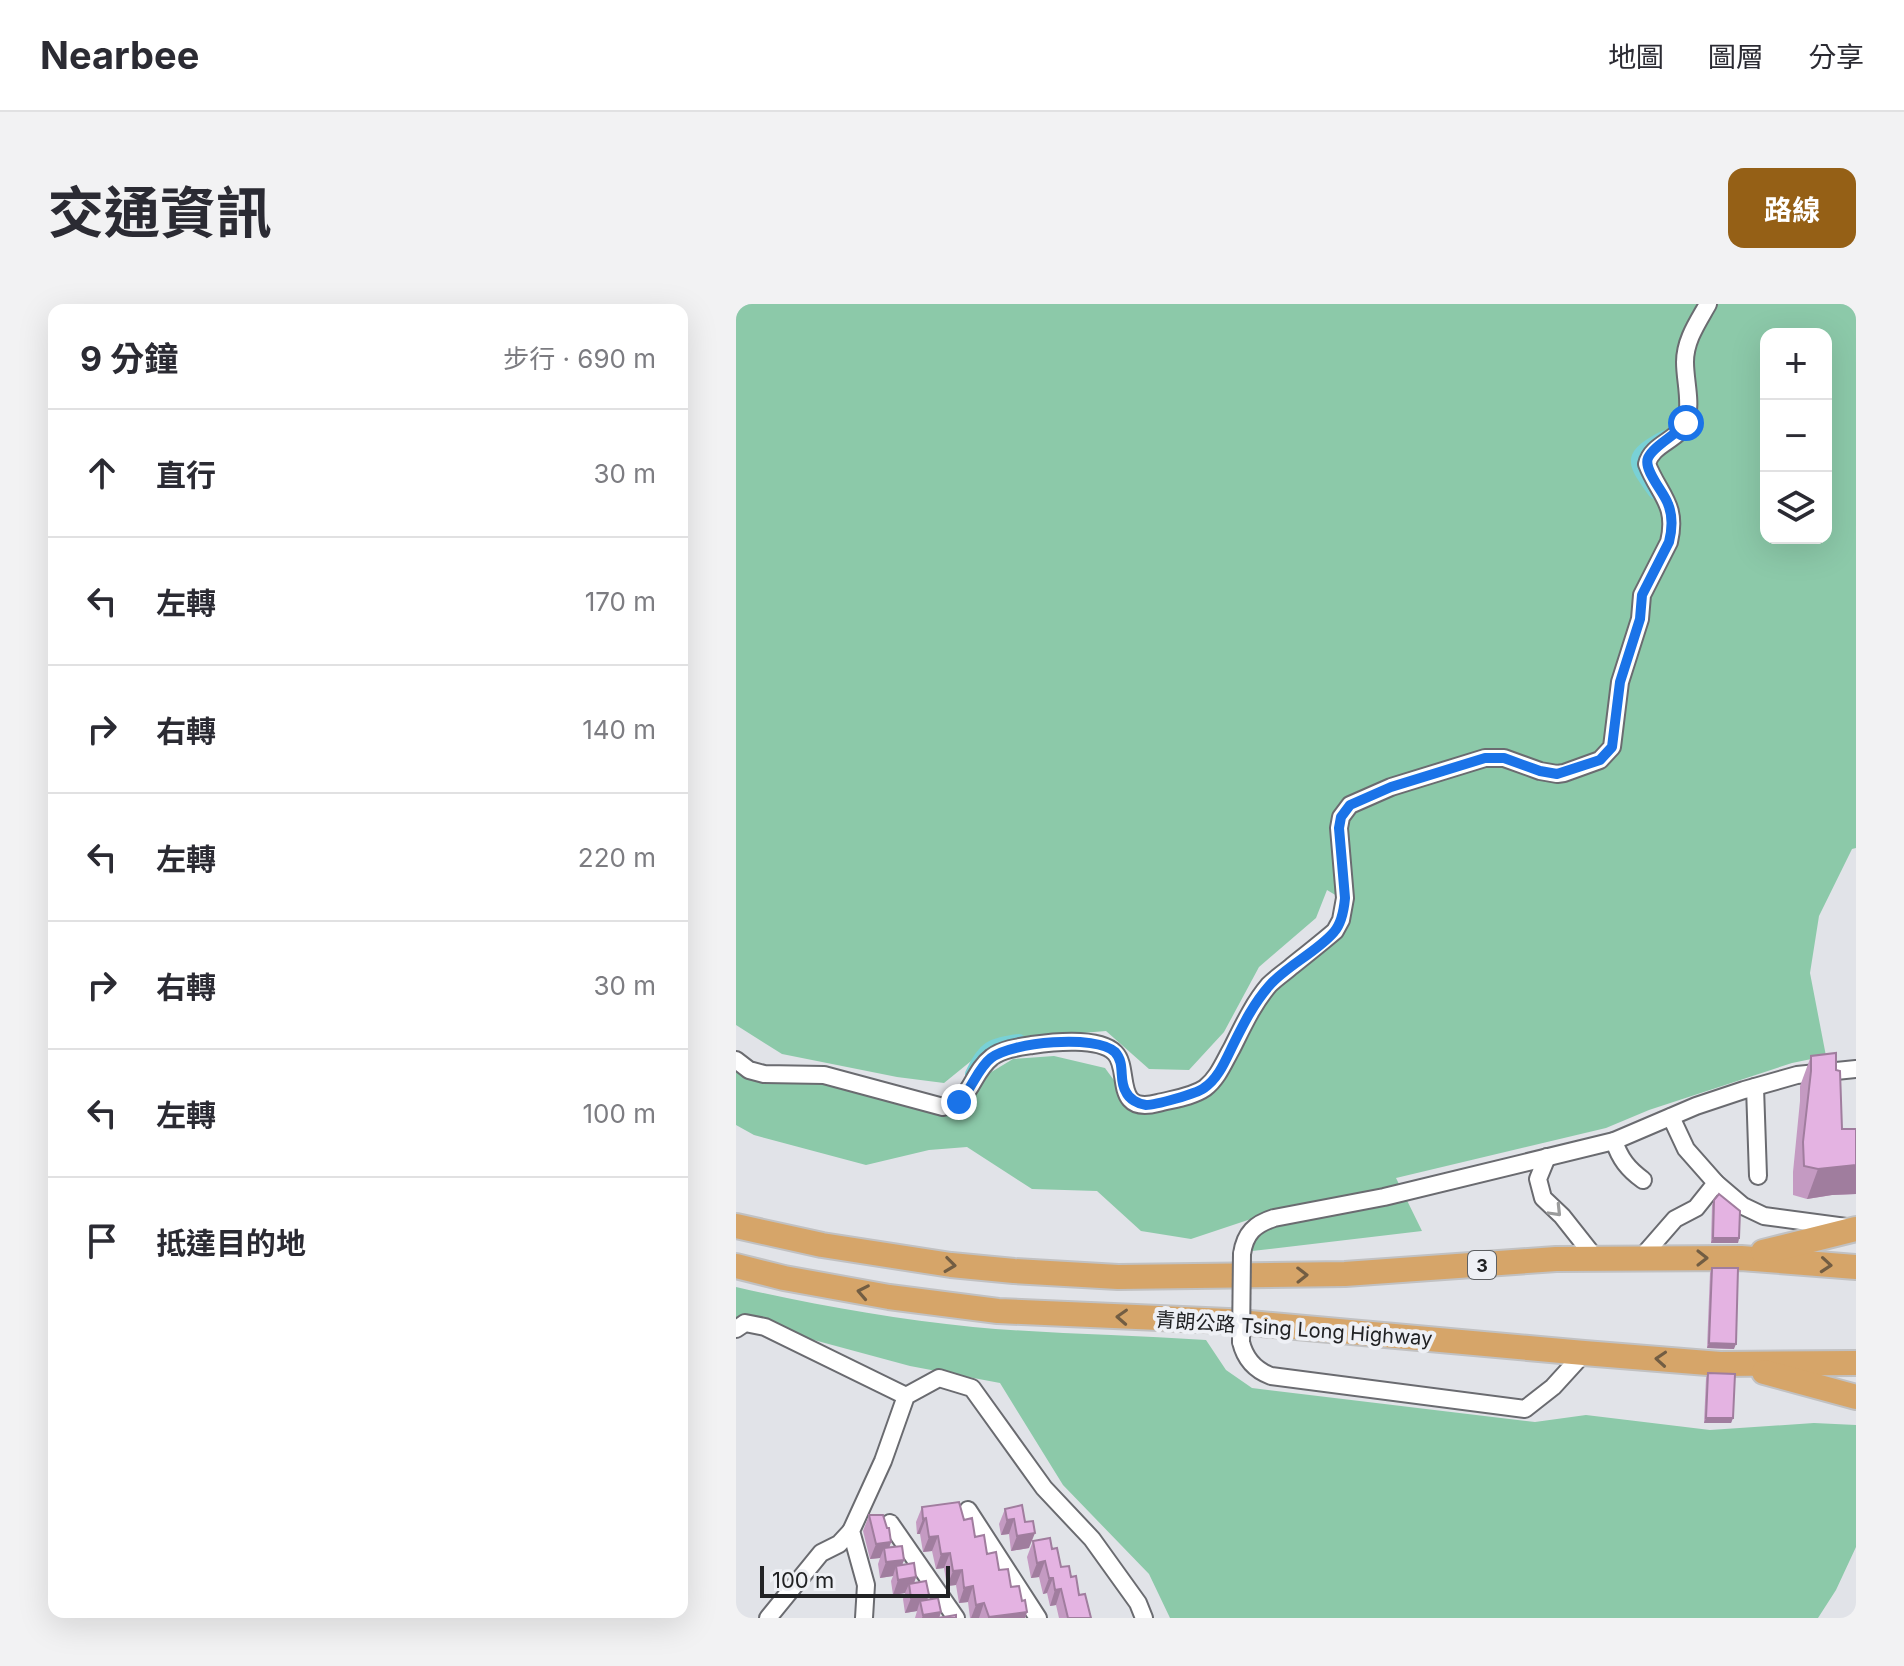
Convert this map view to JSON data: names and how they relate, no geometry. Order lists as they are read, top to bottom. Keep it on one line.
{"streets":{"highway":["3","青朗公路 Tsing Long Highway"]},"scale_bar":"100 m","page":{"header":"Nearbee","nav":["地圖","圖層","分享"],"title":"交通資訊","buttons":"路線","heading":["9 分鐘","步行 · 690 m"],"map_buttons":["+","−"],"list":[["直行","30 m"],["左轉","170 m"],["右轉","140 m"],["左轉","220 m"],["右轉","30 m"],["左轉","100 m"],"抵達目的地"],"scale":"100 m"}}
